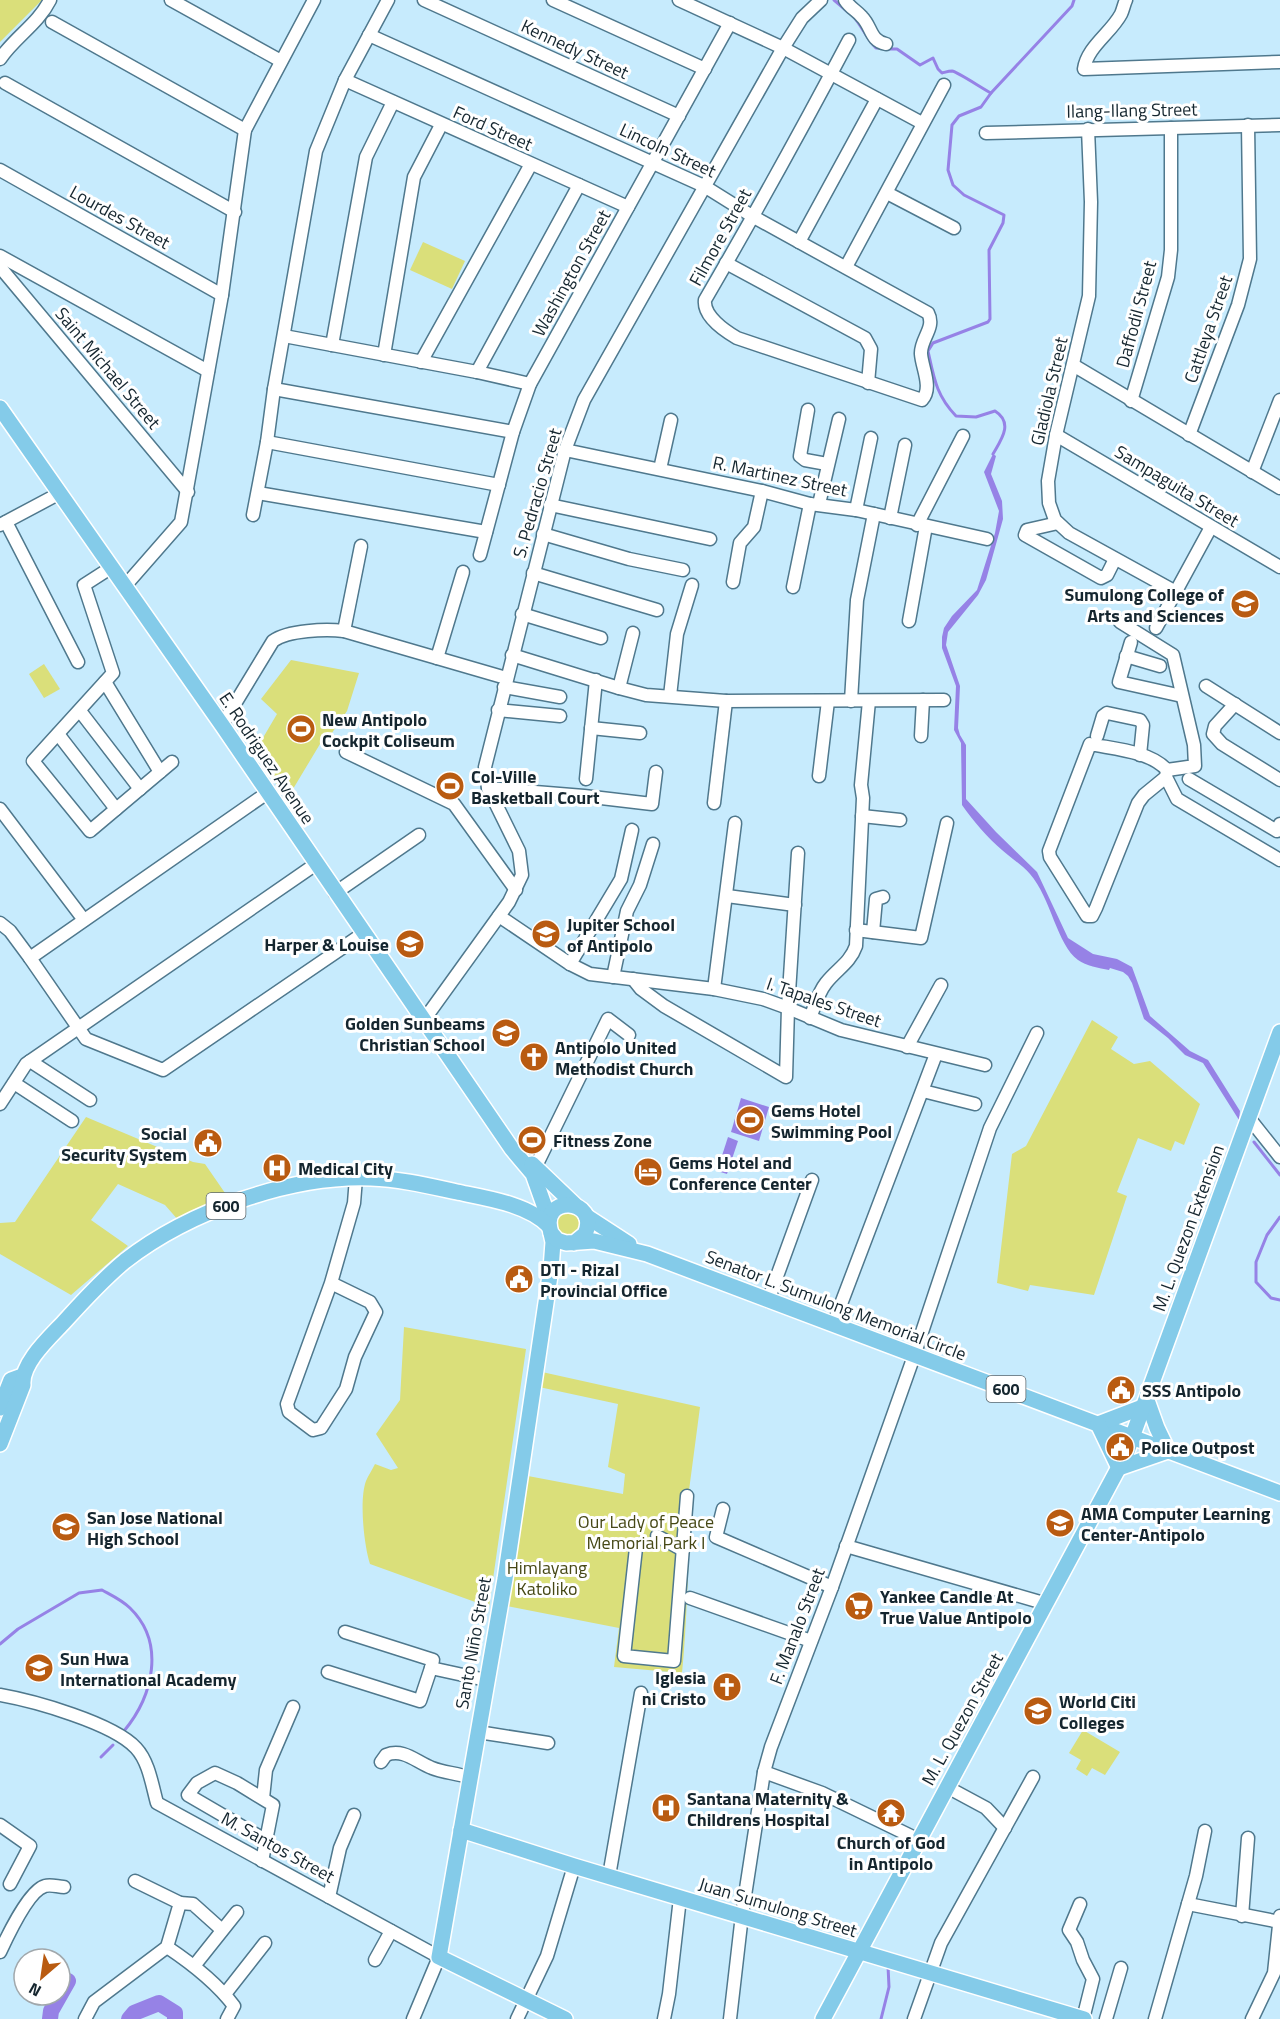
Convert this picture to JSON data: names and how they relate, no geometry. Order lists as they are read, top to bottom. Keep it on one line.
{"streets":{"main road":["E. Rodriguez Avenue","600","M. L. Quezon Extension","Senator L. Sumulong Memorial Circle","Santo Niño Street","M. L. Quezon Street","M. Santos Street","Juan Sumulong Street"],"street":["Kennedy Street","Ilang-Ilang Street","Ford Street","Lincoln Street","Lourdes Street","Filmore Street","Washington Street","Daffodil Street","Cattleya Street","Saint Michael Street","Gladiola Street","R. Martinez Street","Sampaguita Street","S. Pedracio Street","I. Tapales Street","F. Manalo Street"]},"crossings":[["Kennedy Street","Washington Street"],["Ilang-Ilang Street","Daffodil Street"],["Ilang-Ilang Street","Cattleya Street"],["Ilang-Ilang Street","Gladiola Street"],["Ford Street","Washington Street"],["Lincoln Street","Filmore Street"],["Lincoln Street","Washington Street"],["Lincoln Street","S. Pedracio Street"],["Gladiola Street","Sampaguita Street"],["R. Martinez Street","S. Pedracio Street"],["S. Pedracio Street","E. Rodriguez Avenue"],["S. Pedracio Street","I. Tapales Street"],["E. Rodriguez Avenue","600"],["E. Rodriguez Avenue","Senator L. Sumulong Memorial Circle"],["E. Rodriguez Avenue","Santo Niño Street"],["600","Senator L. Sumulong Memorial Circle"],["600","Santo Niño Street"],["M. L. Quezon Extension","Senator L. Sumulong Memorial Circle"],["M. L. Quezon Extension","M. L. Quezon Street"],["Senator L. Sumulong Memorial Circle","F. Manalo Street"],["Senator L. Sumulong Memorial Circle","Santo Niño Street"],["Senator L. Sumulong Memorial Circle","M. L. Quezon Street"],["F. Manalo Street","Juan Sumulong Street"],["Santo Niño Street","M. Santos Street"],["Santo Niño Street","Juan Sumulong Street"],["M. L. Quezon Street","Juan Sumulong Street"]],"parks":["Our Lady of Peace Memorial Park I","Himlayang Katoliko"],"places":{"school or university":["Sumulong College of Arts and Sciences","Jupiter School of Antipolo","Harper & Louise","Golden Sunbeams Christian School","AMA Computer Learning Center-Antipolo","San Jose National High School","Sun Hwa International Academy","World Citi Colleges"],"sports":["New Antipolo Cockpit Coliseum","Col-Ville Basketball Court","Gems Hotel Swimming Pool","Fitness Zone"],"church":["Antipolo United Methodist Church","Iglesia ni Cristo"],"public building":["Social Security System","DTI - Rizal Provincial Office","SSS Antipolo","Police Outpost"],"hospital":["Medical City","Santana Maternity & Childrens Hospital"],"hotel":["Gems Hotel and Conference Center"],"supermarket":["Yankee Candle At True Value Antipolo"],"temple":["Church of God in Antipolo"]},"north":"bottom left"}
